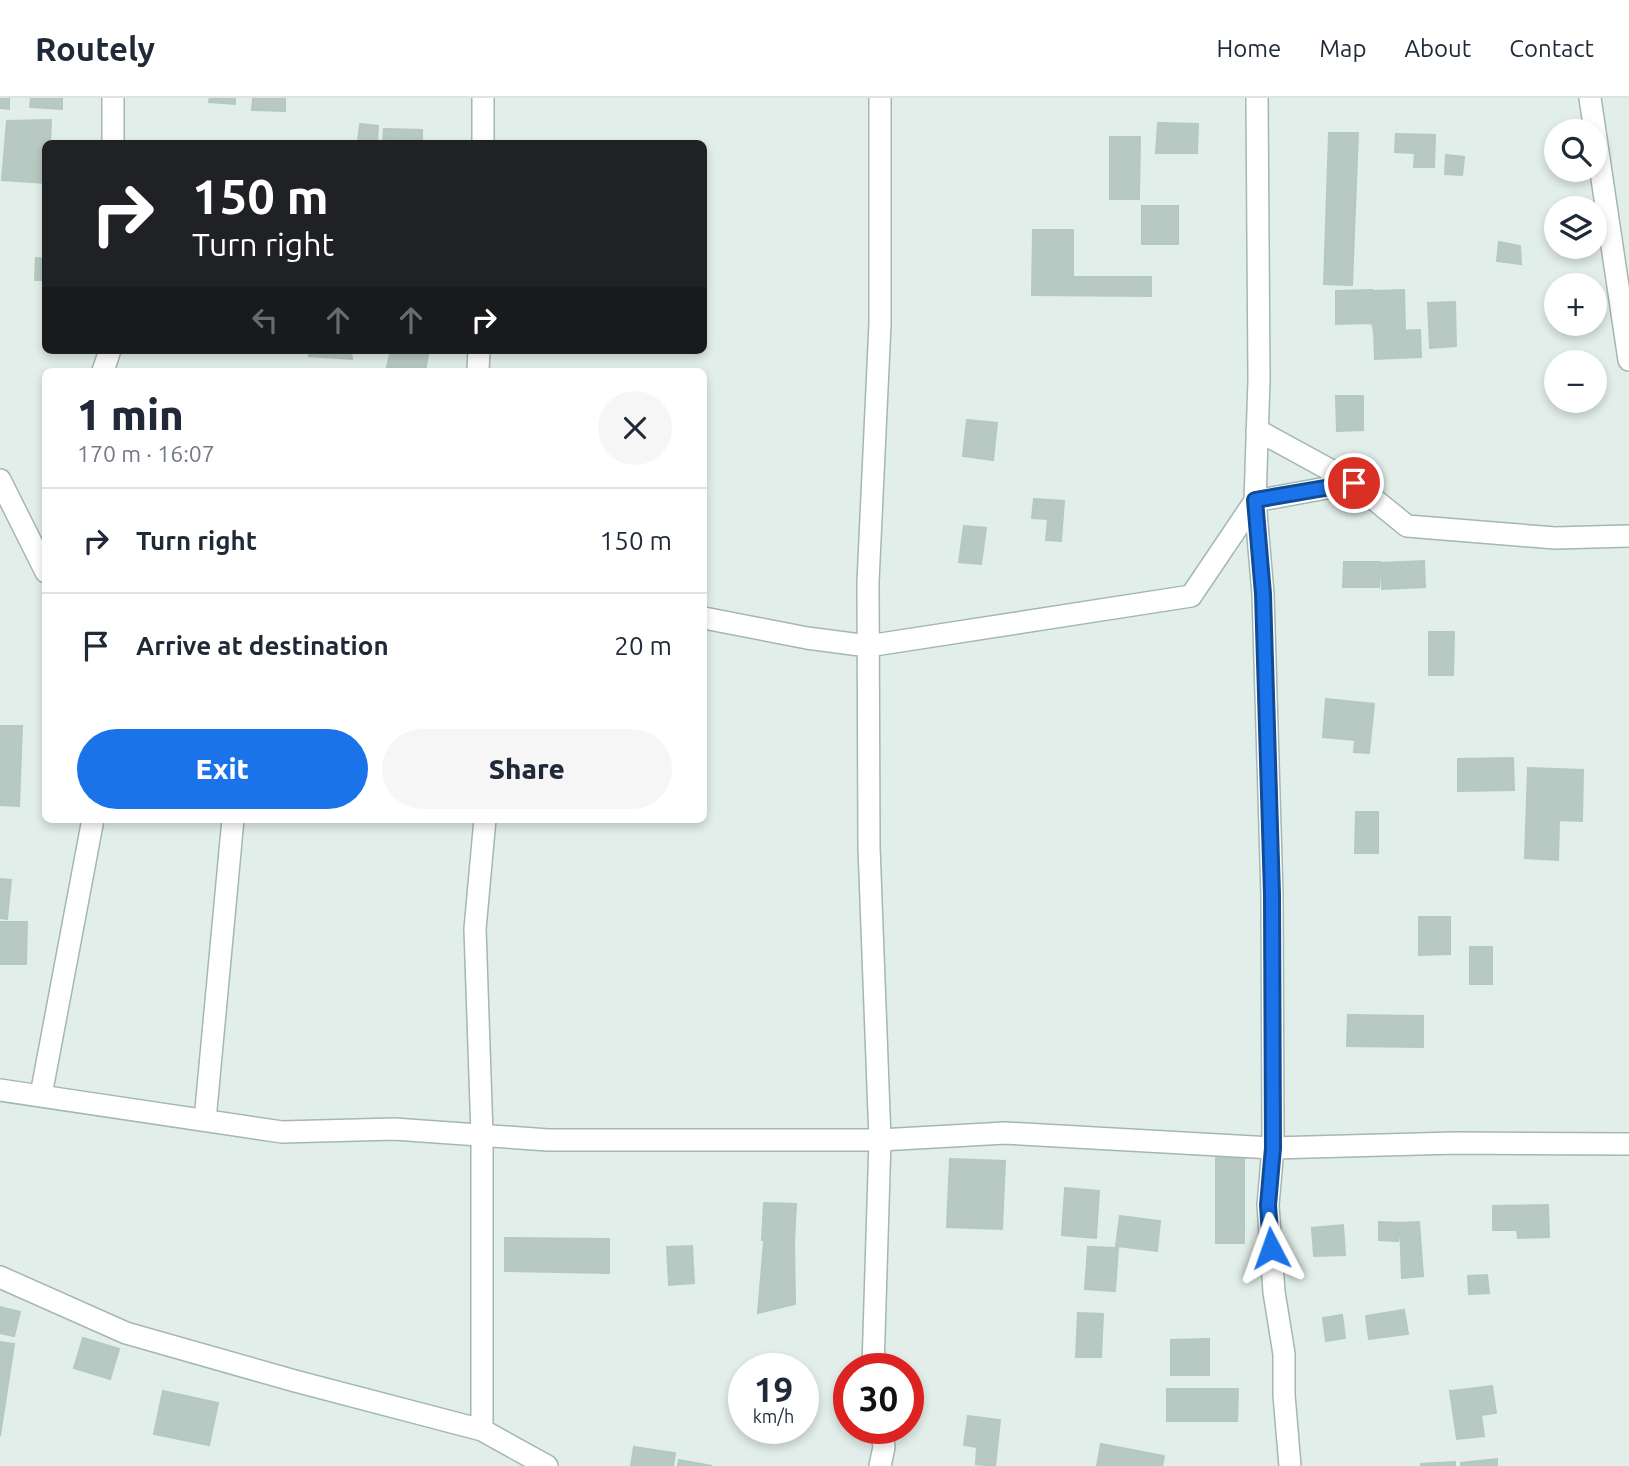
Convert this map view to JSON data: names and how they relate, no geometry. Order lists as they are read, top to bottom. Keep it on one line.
{"page":{"header":"Routely","nav":["Home","Map","About","Contact"],"map_buttons":["+","−"],"turn":["150 m","Turn right"],"heading":["1 min","170 m · 16:07"],"list":[{"name":"Turn right","value":"150 m"},{"name":"Arrive at destination","value":"20 m"}],"buttons":["Exit","Share"],"speed":"19 km/h","limit":"30"}}
